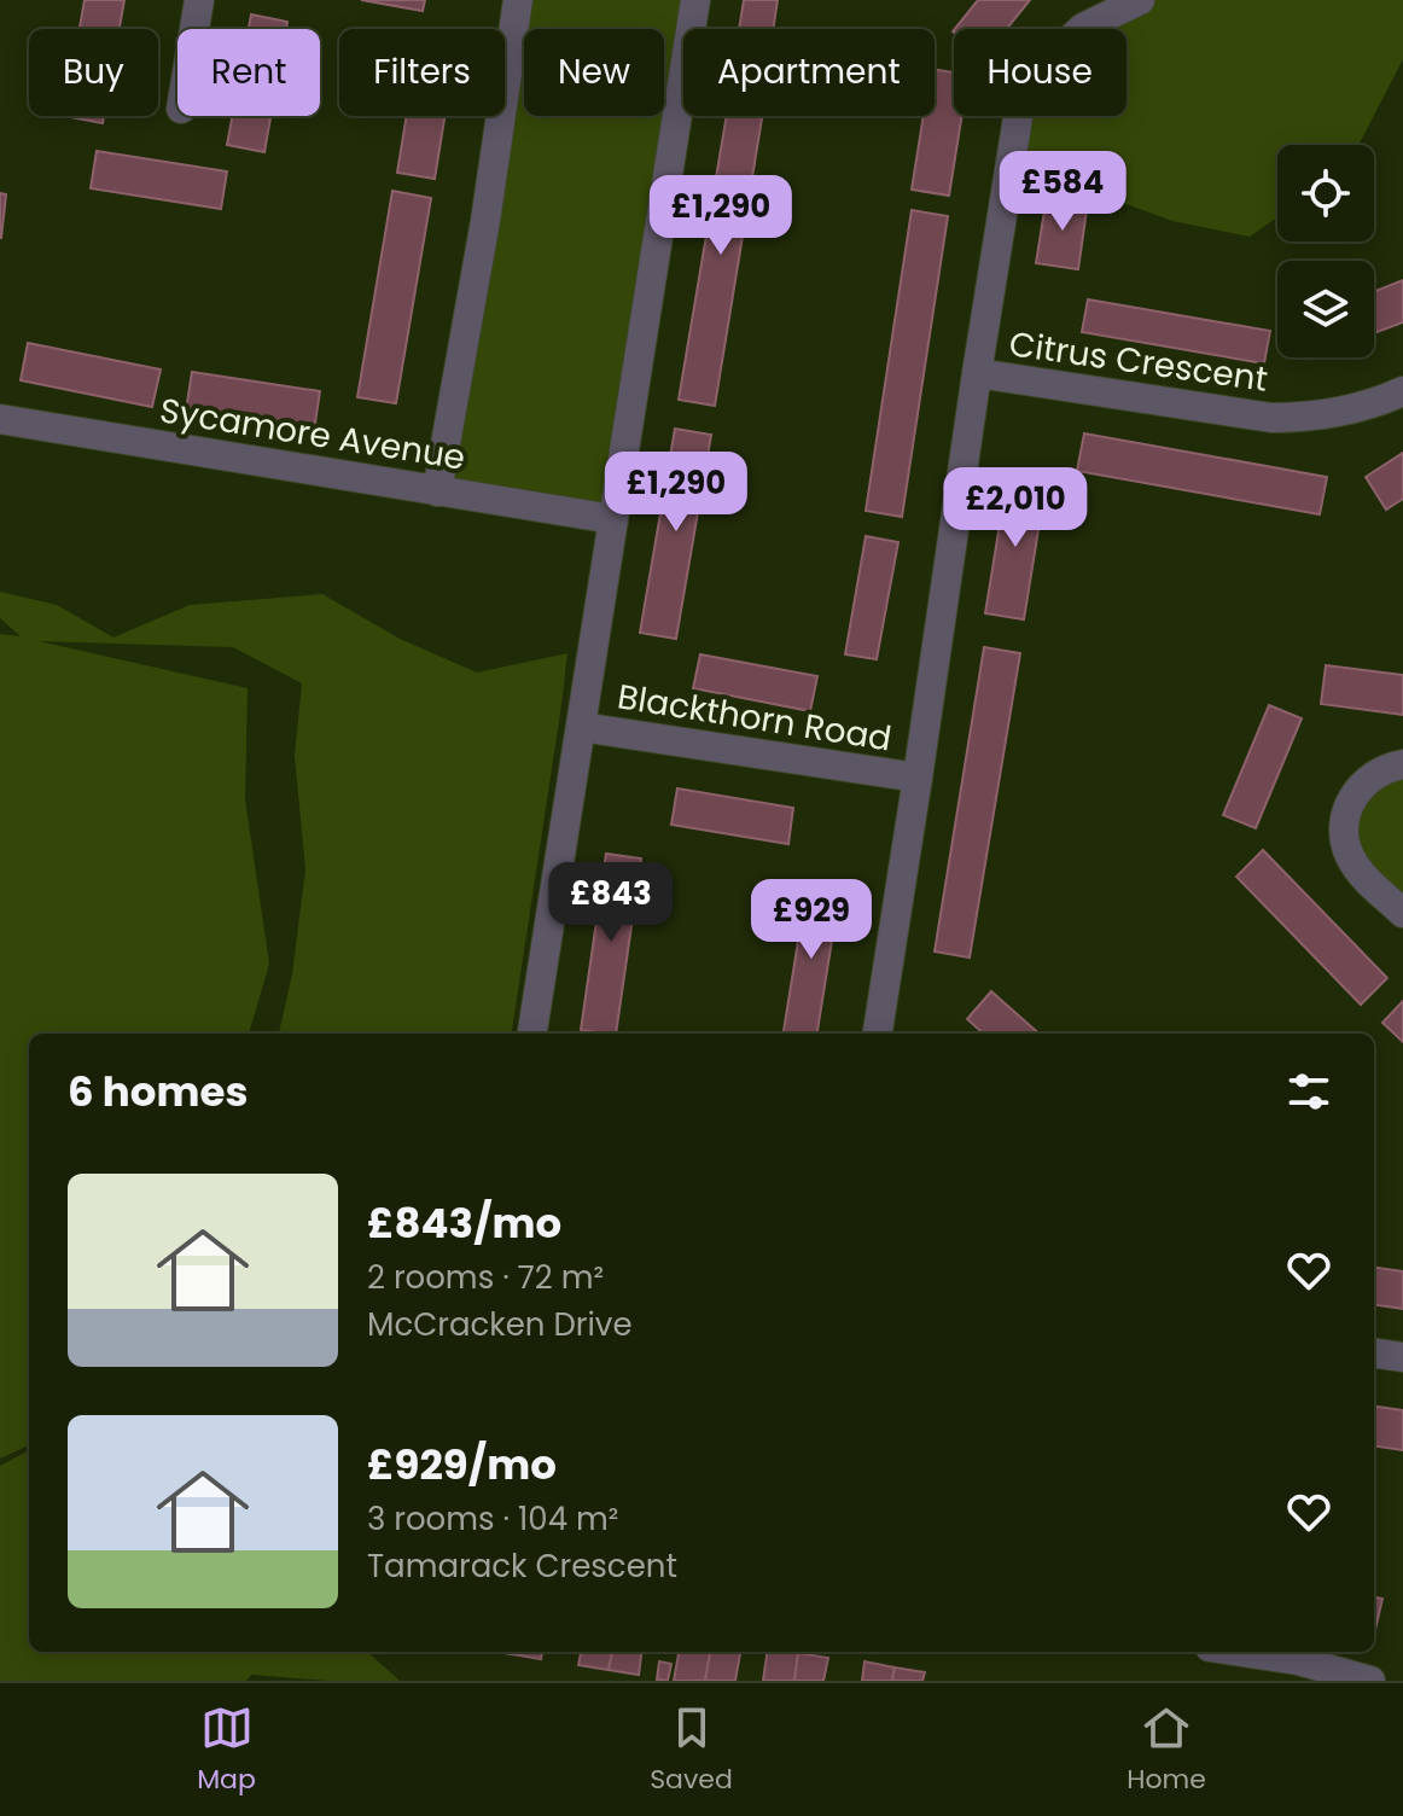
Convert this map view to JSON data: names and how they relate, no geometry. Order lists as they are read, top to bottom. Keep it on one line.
{"streets":{"street":["Citrus Crescent","Sycamore Avenue","Blackthorn Road"]},"page":{"chip":["Buy","Rent","Filters","New","Apartment","House"],"price":["£584","£1,290","£1,290","£2,010","£843","£929"],"heading":"6 homes","list":[{"name":"£843/mo","note":"2 rooms · 72 m² · McCracken Drive"},{"name":"£929/mo","note":"3 rooms · 104 m² · Tamarack Crescent"}],"tabs":["Map","Saved","Home"]}}
